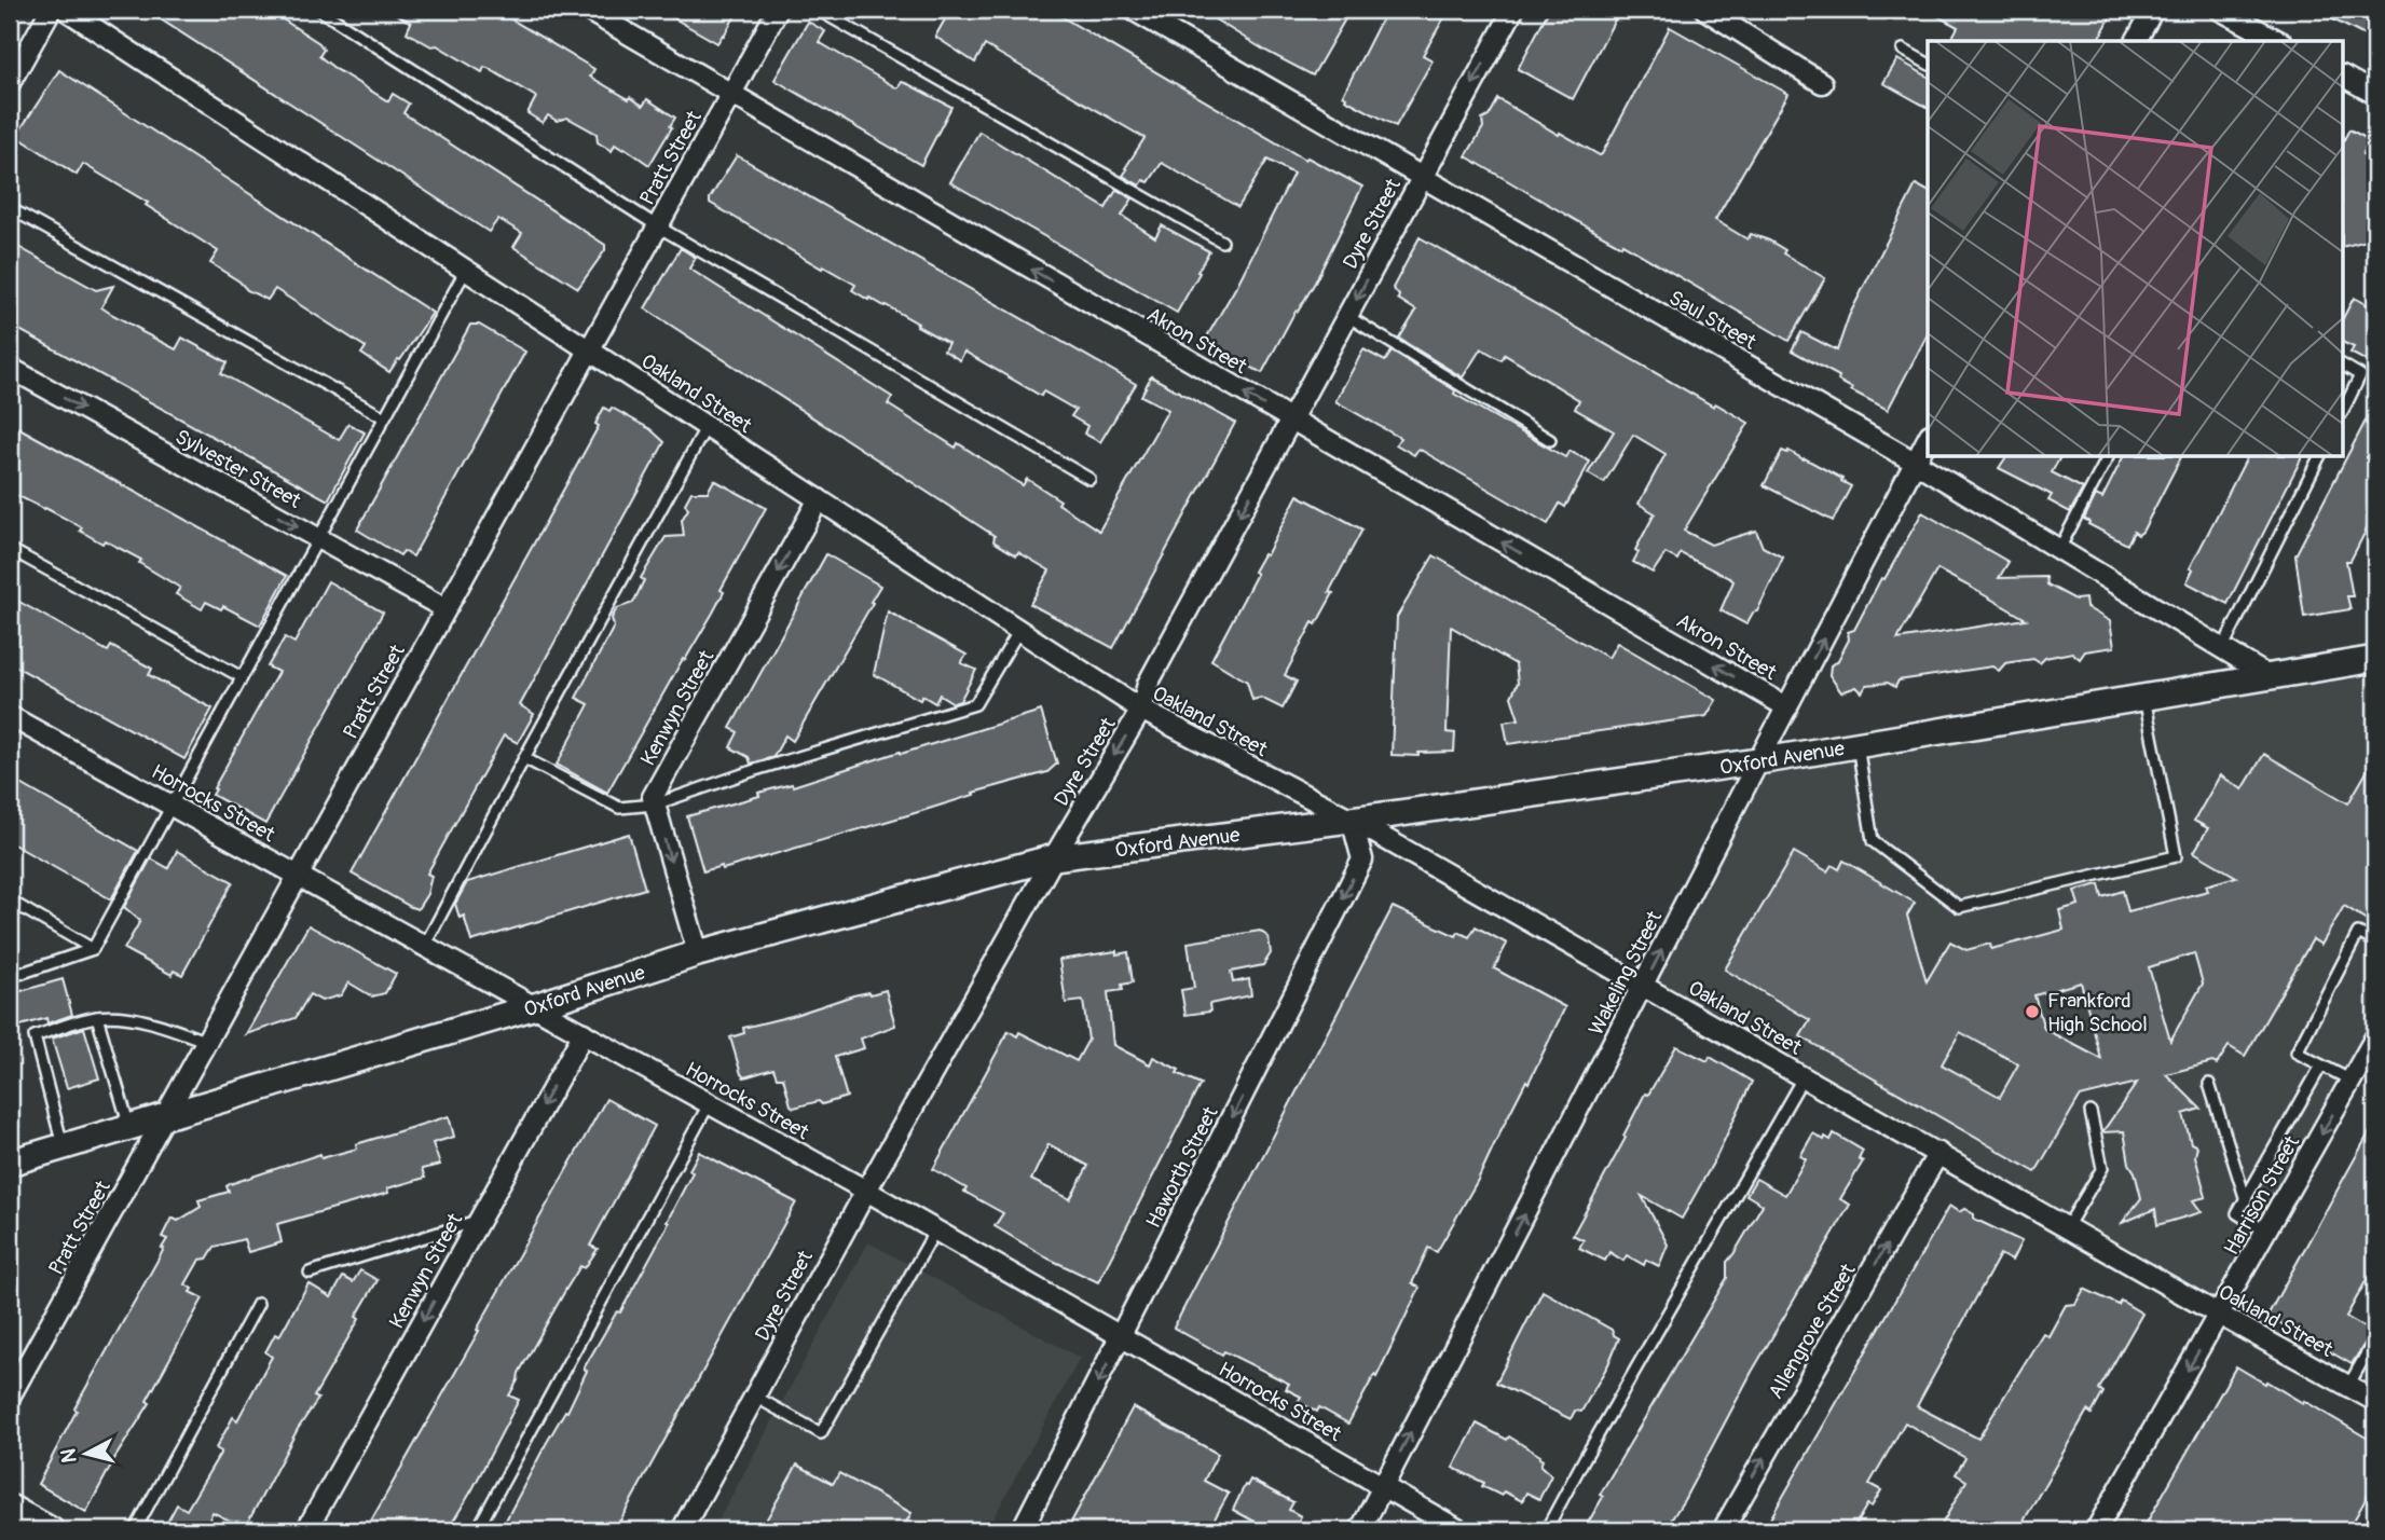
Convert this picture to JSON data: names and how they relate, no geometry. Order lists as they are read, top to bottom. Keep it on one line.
{"streets":{"street":["Pratt Street","Dyre Street","Saul Street","Akron Street","Oakland Street","Sylvester Street","Kenwyn Street","Oxford Avenue","Horrocks Street","Wakeling Street","Haworth Street","Harrison Street","Allengrove Street"]},"crossings":[["Pratt Street","Akron Street"],["Pratt Street","Oakland Street"],["Pratt Street","Sylvester Street"],["Pratt Street","Oxford Avenue"],["Pratt Street","Horrocks Street"],["Dyre Street","Saul Street"],["Dyre Street","Akron Street"],["Dyre Street","Oakland Street"],["Dyre Street","Oxford Avenue"],["Dyre Street","Horrocks Street"],["Saul Street","Oxford Avenue"],["Saul Street","Wakeling Street"],["Akron Street","Wakeling Street"],["Oakland Street","Kenwyn Street"],["Oakland Street","Oxford Avenue"],["Oakland Street","Wakeling Street"],["Oakland Street","Haworth Street"],["Oakland Street","Harrison Street"],["Oakland Street","Allengrove Street"],["Kenwyn Street","Horrocks Street"],["Oxford Avenue","Horrocks Street"],["Oxford Avenue","Wakeling Street"],["Oxford Avenue","Haworth Street"],["Horrocks Street","Wakeling Street"],["Horrocks Street","Haworth Street"]],"one_way":["Dyre Street","Akron Street","Sylvester Street","Kenwyn Street","Wakeling Street","Haworth Street","Harrison Street","Allengrove Street"],"places":["Frankford High School"],"north":"left"}
